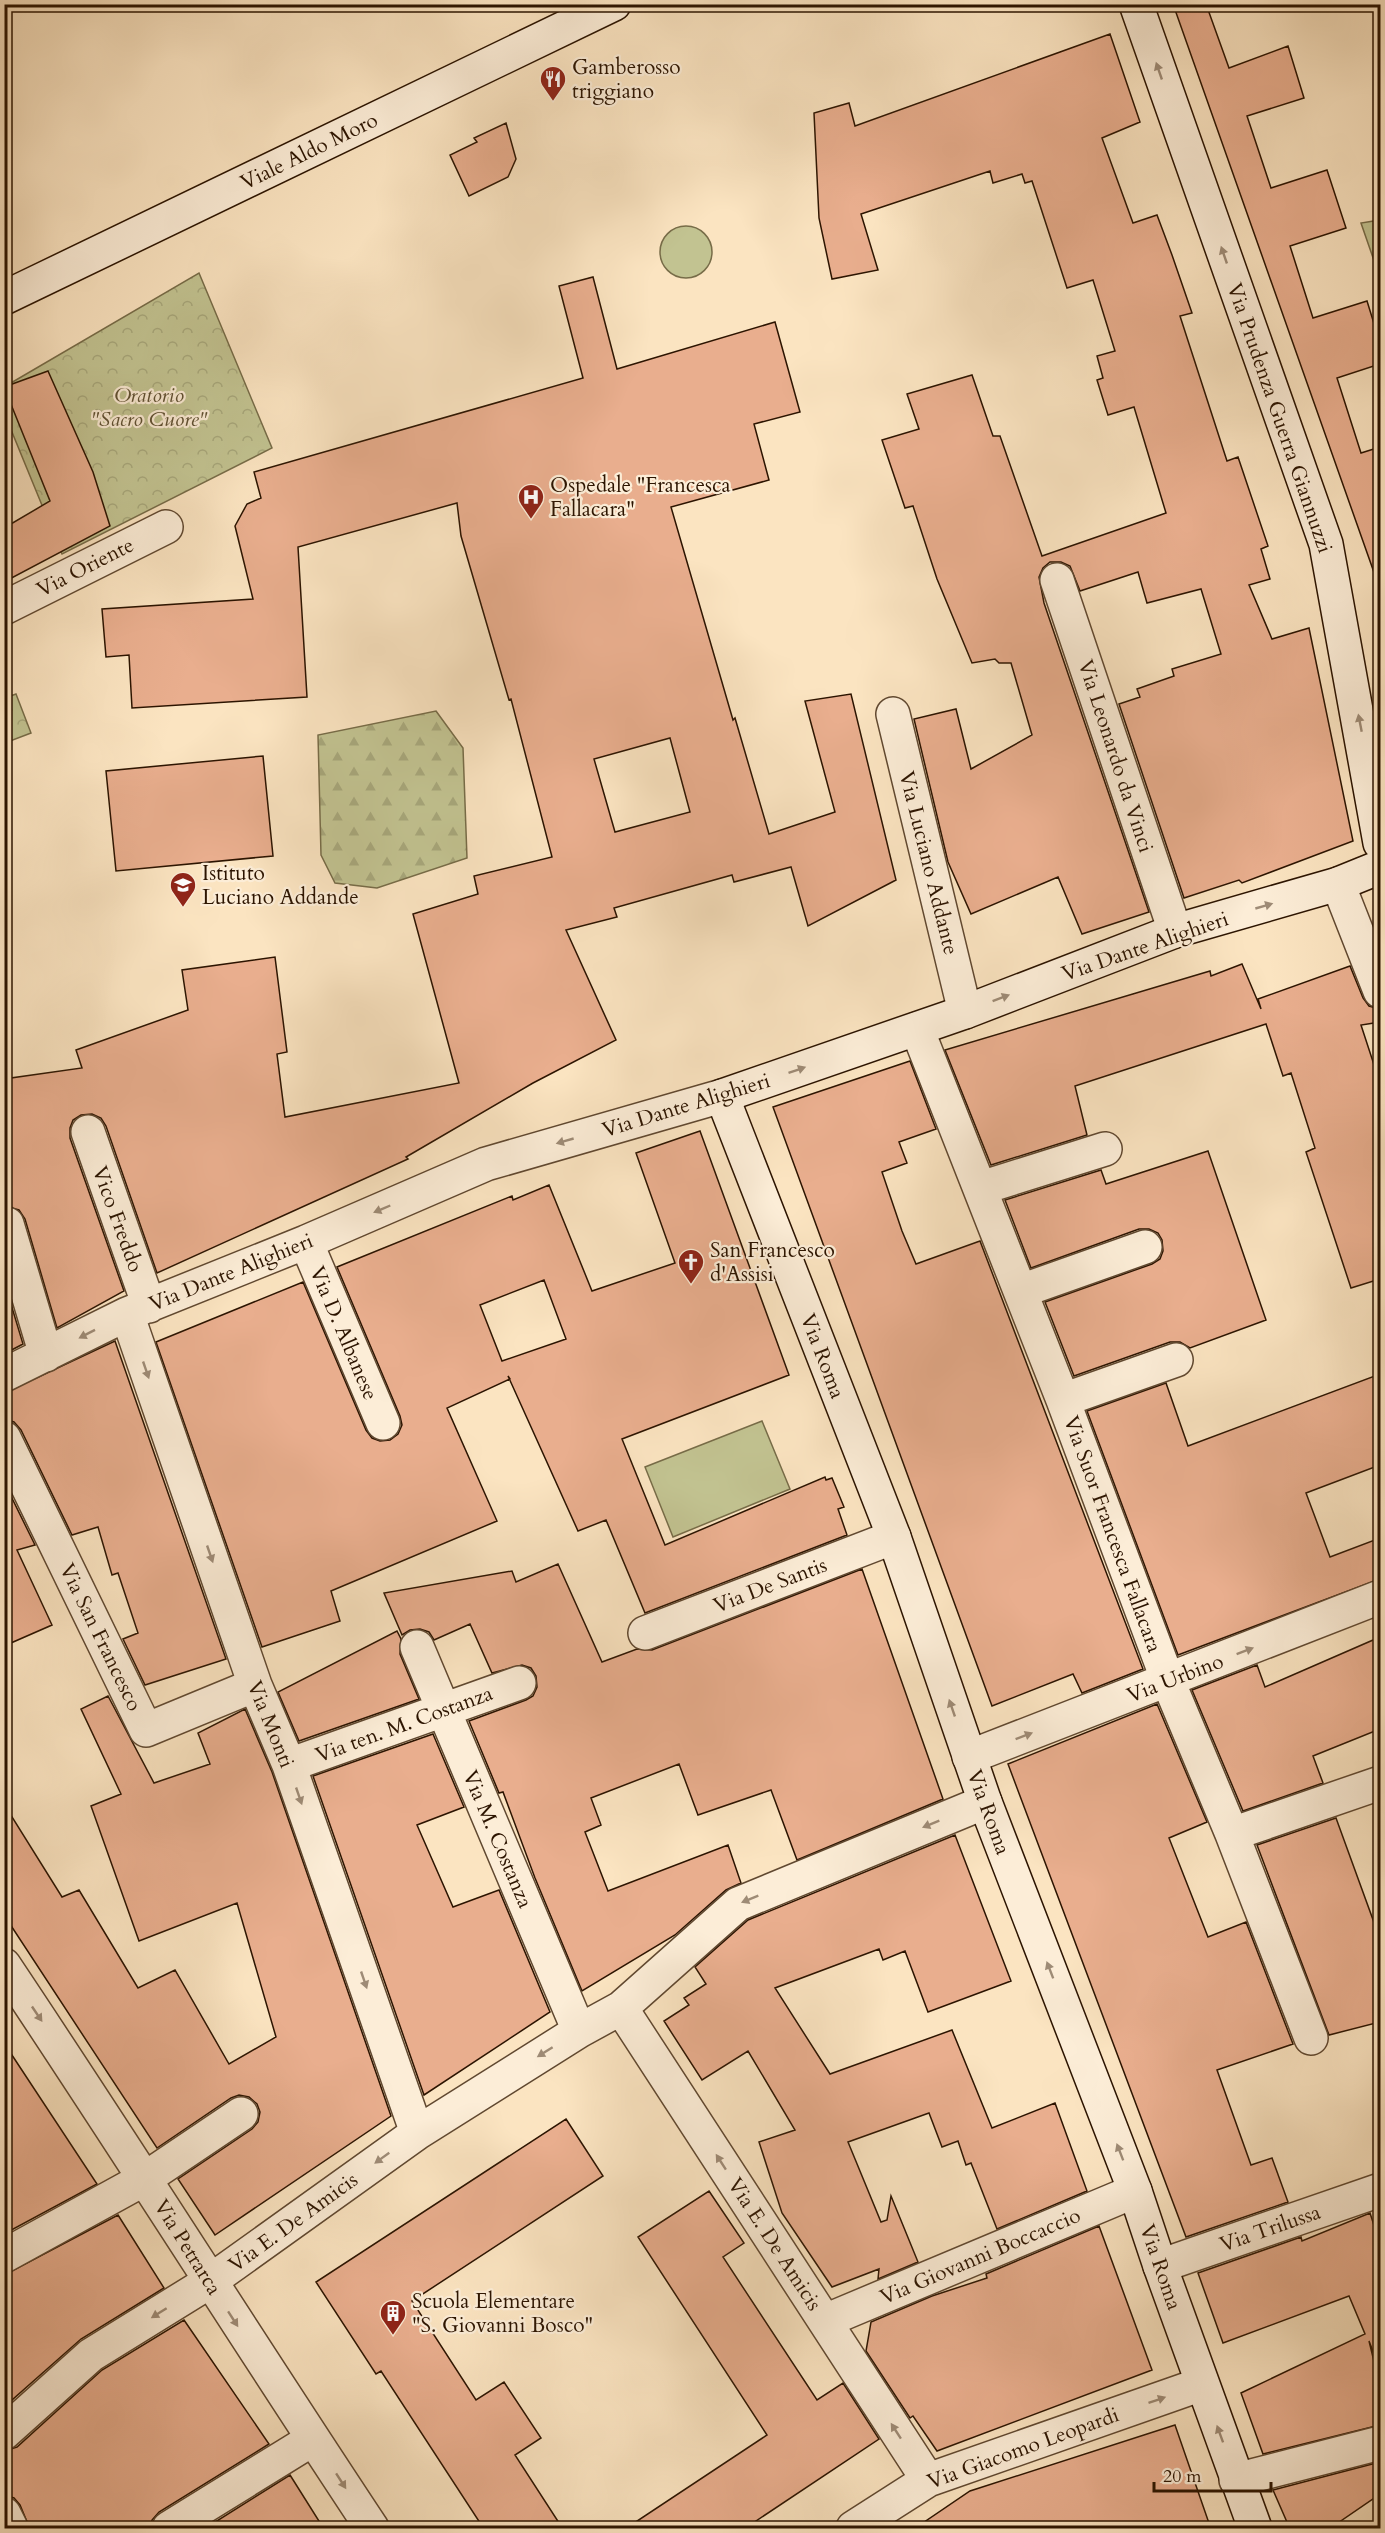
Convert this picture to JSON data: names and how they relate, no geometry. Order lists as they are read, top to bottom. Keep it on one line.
{"streets":{"street":["Viale Aldo Moro","Via Prudenza Guerra Giannuzzi","Via Oriente","Via Leonardo da Vinci","Via Luciano Addante","Via Dante Alighieri","Vico Freddo","Via D. Albanese","Via Roma","Via Suor Francesca Fallacara","Via De Santis","Via San Francesco","Via Urbino","Via Monti","Via ten. M. Costanza","Via M. Costanza","Via E. De Amicis","Via Trilussa","Via Petrarca","Via Giovanni Boccaccio","Via Giacomo Leopardi"]},"crossings":[["Via Leonardo da Vinci","Via Dante Alighieri"],["Via Luciano Addante","Via Dante Alighieri"],["Via Dante Alighieri","Vico Freddo"],["Via Dante Alighieri","Via D. Albanese"],["Via Dante Alighieri","Via Roma"],["Via Dante Alighieri","Via Suor Francesca Fallacara"],["Via Dante Alighieri","Via Monti"],["Vico Freddo","Via Monti"],["Via Roma","Via De Santis"],["Via Roma","Via Urbino"],["Via Roma","Via E. De Amicis"],["Via Roma","Via Trilussa"],["Via Roma","Via Giovanni Boccaccio"],["Via Roma","Via Giacomo Leopardi"],["Via Suor Francesca Fallacara","Via Urbino"],["Via San Francesco","Via Monti"],["Via Monti","Via ten. M. Costanza"],["Via Monti","Via E. De Amicis"],["Via ten. M. Costanza","Via M. Costanza"],["Via M. Costanza","Via E. De Amicis"],["Via E. De Amicis","Via Petrarca"],["Via E. De Amicis","Via Giovanni Boccaccio"],["Via E. De Amicis","Via Giacomo Leopardi"]],"one_way":["Via Prudenza Guerra Giannuzzi","Via Roma","Via Monti","Via Petrarca","Via Giacomo Leopardi"],"parks":["Oratorio \"Sacro Cuore\""],"places":{"restaurant":["Gamberosso triggiano"],"hospital":["Ospedale \"Francesca Fallacara\""],"school or university":["Istituto Luciano Addande"],"church":["San Francesco d'Assisi"],"building":["Scuola Elementare \"S. Giovanni Bosco\""]},"scale_bar":"20 m"}
